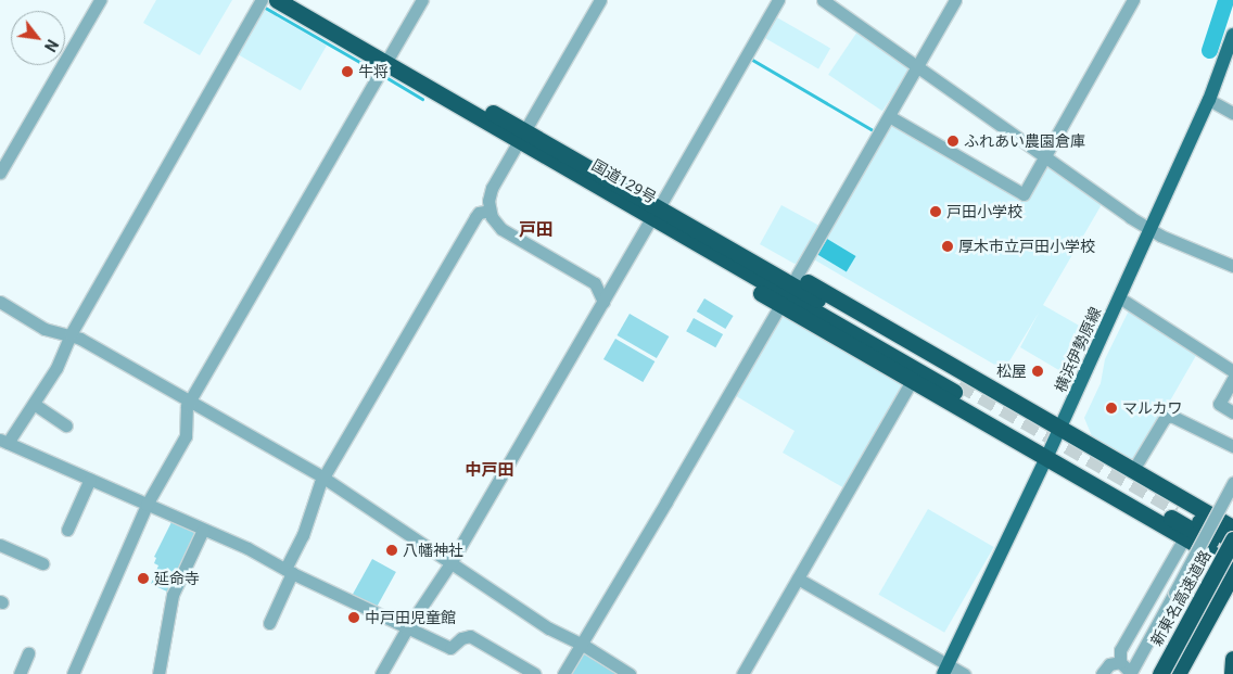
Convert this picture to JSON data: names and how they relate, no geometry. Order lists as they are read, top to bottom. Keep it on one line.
{"streets":{"highway":["国道129号","新東名高速道路"],"main road":["横浜伊勢原線"]},"districts":["戸田","中戸田"],"places":["牛将","ふれあい農園倉庫","戸田小学校","厚木市立戸田小学校","松屋","マルカワ","八幡神社","延命寺","中戸田児童館"],"north":"bottom right"}
